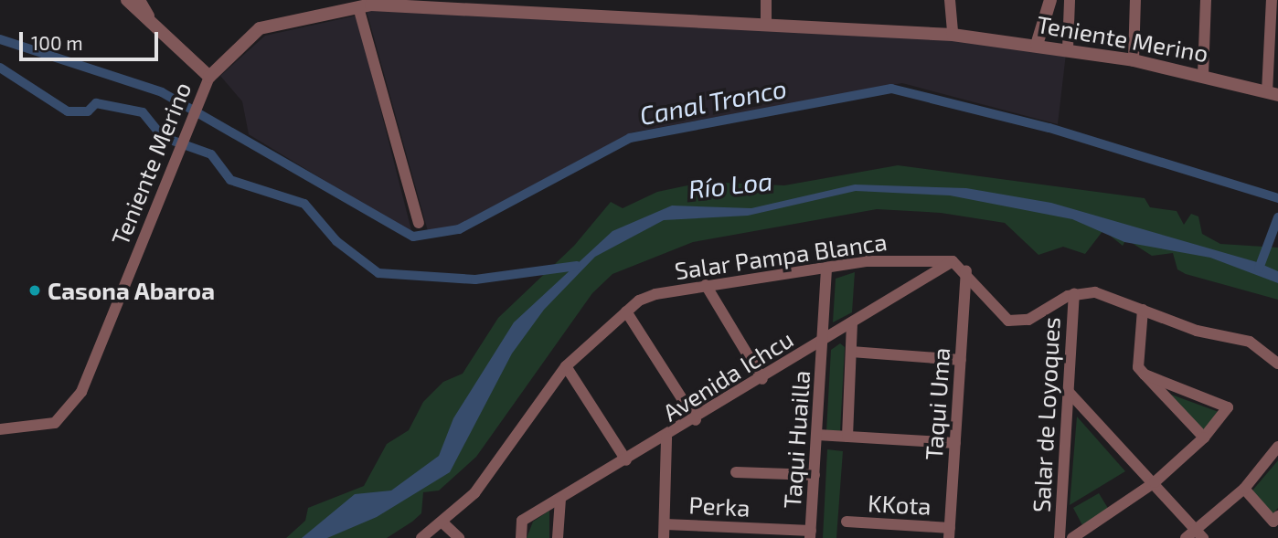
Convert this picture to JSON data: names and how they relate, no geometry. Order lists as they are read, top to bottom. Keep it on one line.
{"streets":{"street":["Teniente Merino","Salar Pampa Blanca","Avenida Ichcu","Taqui Uma","Salar de Loyoques","Taqui Huailla","KKota","Perka"]},"crossings":[["Salar Pampa Blanca","Avenida Ichcu"],["Salar Pampa Blanca","Taqui Huailla"],["Avenida Ichcu","Taqui Huailla"],["Taqui Uma","KKota"],["Taqui Huailla","Perka"]],"water":["Canal Tronco","Río Loa"],"places":["Casona Abaroa"],"scale_bar":"100 m"}
